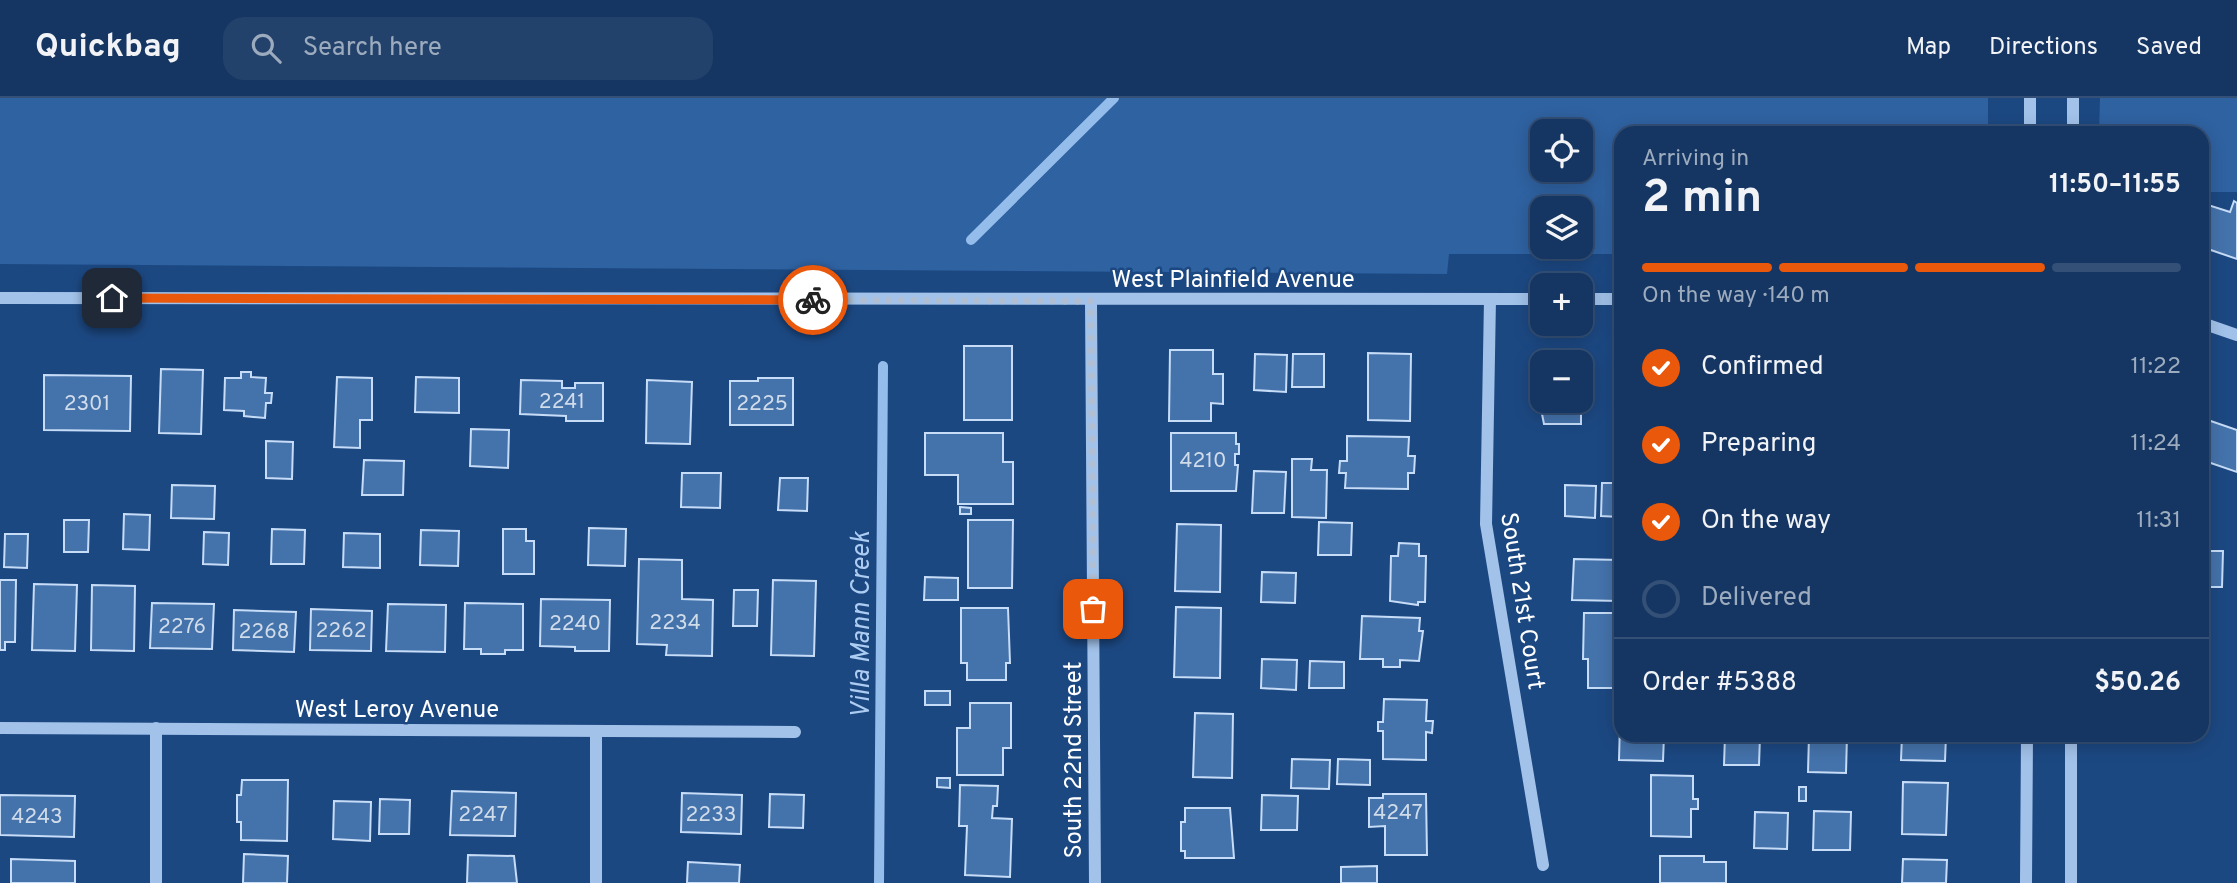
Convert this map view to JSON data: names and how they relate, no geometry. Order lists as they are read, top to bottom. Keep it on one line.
{"streets":{"street":["West Plainfield Avenue","South 21st Court","West Leroy Avenue","South 22nd Street"]},"crossings":[["West Plainfield Avenue","South 21st Court"],["West Plainfield Avenue","South 22nd Street"]],"water":["Villa Mann Creek"],"house_numbers":["2241","2301","2225","4210","2234","2240","2276","2262","2268","4247","2247","2233","4243"],"page":{"header":"Quickbag","search":"Search here","nav":["Map","Directions","Saved"],"map_buttons":["+","−"],"heading":["2 min","Arriving in","11:50–11:55"],"panel":["Order #5388","$50.26"],"bar":"On the way · 140 m","list":[["Confirmed","11:22"],["Preparing","11:24"],["On the way","11:31"],"Delivered"]}}
